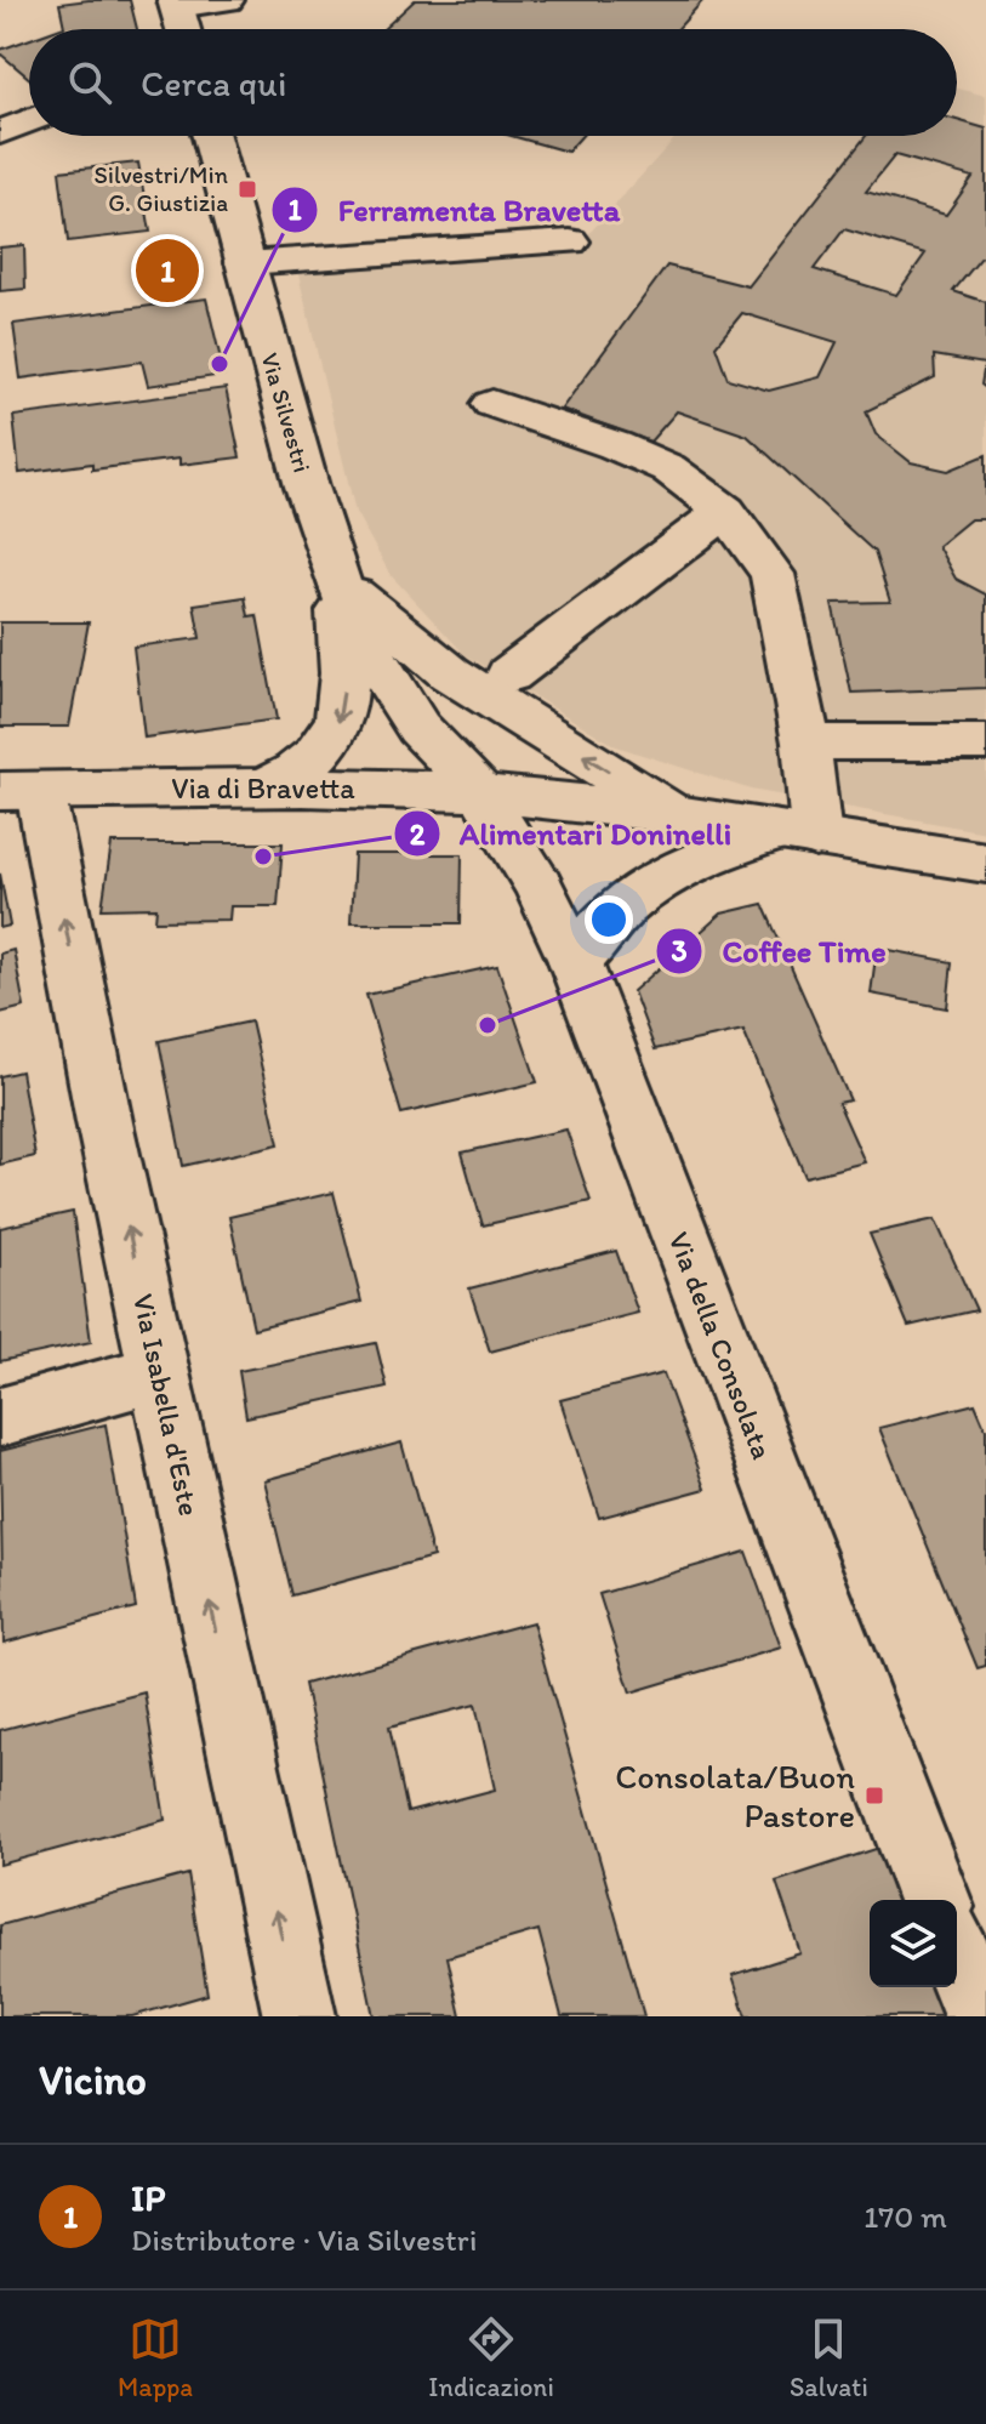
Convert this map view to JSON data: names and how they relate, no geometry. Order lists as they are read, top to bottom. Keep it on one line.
{"streets":{"main road":["Via Silvestri","Via di Bravetta","Via della Consolata","Via Isabella d'Este"]},"crossings":[["Via Silvestri","Via di Bravetta"],["Via Silvestri","Via della Consolata"],["Via di Bravetta","Via della Consolata"],["Via di Bravetta","Via Isabella d'Este"]],"one_way":["Via Isabella d'Este"],"places":{"transit":["Silvestri/Min G. Giustizia","Consolata/Buon Pastore"],"other":["Ferramenta Bravetta","Alimentari Doninelli","Coffee Time"]},"page":{"search":"Cerca qui","pins":"1","heading":"Vicino","list":[{"mark":"1","name":"IP","note":"Distributore · Via Silvestri","value":"170 m"}],"nav":["Mappa","Indicazioni","Salvati"]}}
